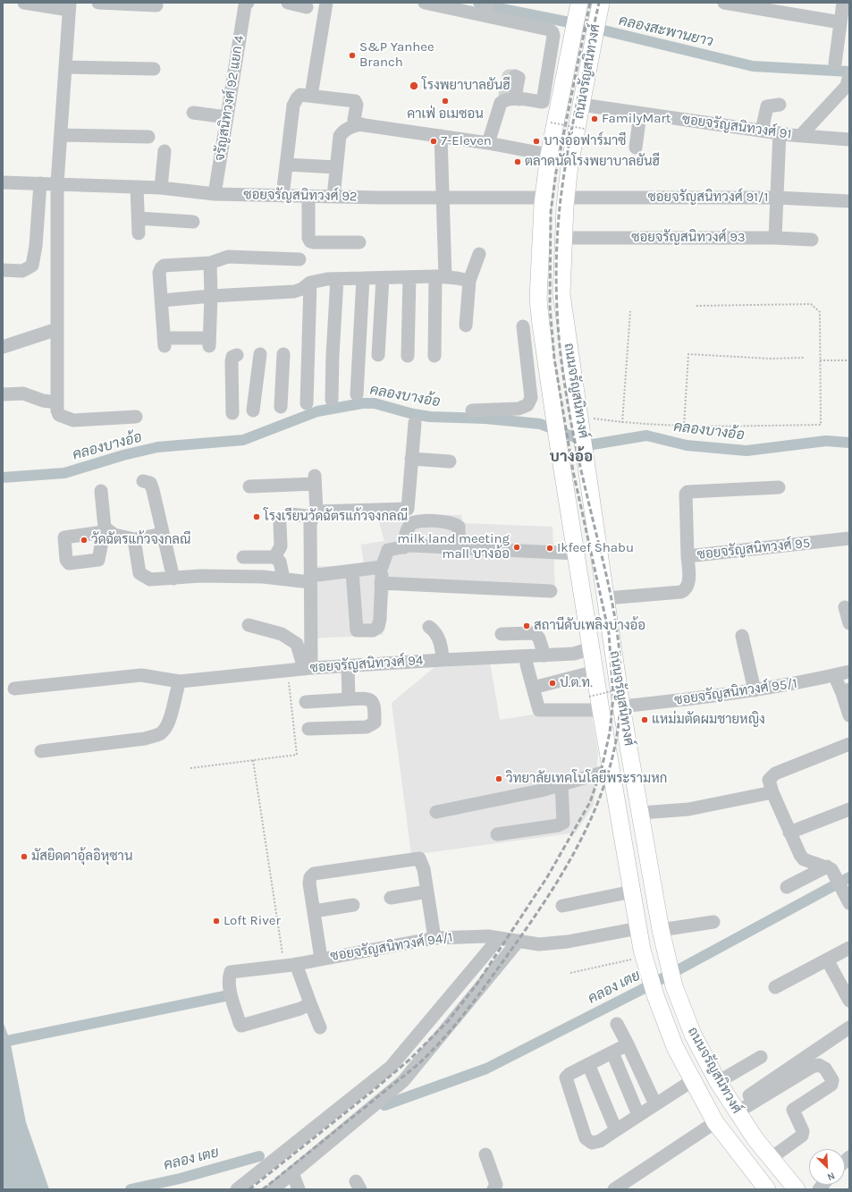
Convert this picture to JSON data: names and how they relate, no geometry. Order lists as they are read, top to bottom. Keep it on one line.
{"streets":{"main road":["ถนนจรัญสนิทวงศ์"],"street":["จรัญสนิทวงศ์ 92 แยก 4","ซอยจรัญสนิทวงศ์ 91","ซอยจรัญสนิทวงศ์ 92","ซอยจรัญสนิทวงศ์ 91/1","ซอยจรัญสนิทวงศ์ 93","ซอยจรัญสนิทวงศ์ 95","ซอยจรัญสนิทวงศ์ 94","ซอยจรัญสนิทวงศ์ 95/1","ซอยจรัญสนิทวงศ์ 94/1"]},"crossings":[["ถนนจรัญสนิทวงศ์","ซอยจรัญสนิทวงศ์ 91"],["ถนนจรัญสนิทวงศ์","ซอยจรัญสนิทวงศ์ 92"],["ถนนจรัญสนิทวงศ์","ซอยจรัญสนิทวงศ์ 91/1"],["ถนนจรัญสนิทวงศ์","ซอยจรัญสนิทวงศ์ 93"],["ถนนจรัญสนิทวงศ์","ซอยจรัญสนิทวงศ์ 95"],["ถนนจรัญสนิทวงศ์","ซอยจรัญสนิทวงศ์ 94"],["ถนนจรัญสนิทวงศ์","ซอยจรัญสนิทวงศ์ 95/1"],["ถนนจรัญสนิทวงศ์","ซอยจรัญสนิทวงศ์ 94/1"],["จรัญสนิทวงศ์ 92 แยก 4","ซอยจรัญสนิทวงศ์ 92"]],"districts":["บางอ้อ"],"water":["คลองสะพานยาว","คลองบางอ้อ","คลอง เตย"],"places":["S&P Yanhee Branch","โรงพยาบาลยันฮี","คาเฟ่ อเมซอน","FamilyMart","7-Eleven","บางอ้อฟาร์มาซี","ตลาดนัดโรงพยาบาลยันฮี","โรงเรียนวัดฉัตรแก้วจงกลณี","วัดฉัตรแก้วจงกลณี","milk land meeting mall บางอ้อ","Ikfeef Shabu","สถานีดับเพลิงบางอ้อ","ป.ต.ท.","แหม่มตัดผมชายหญิง","วิทยาลัยเทคโนโลยีพระรามหก","มัสยิดดาอุ้ลอิหุซาน","Loft River"],"north":"bottom right"}
